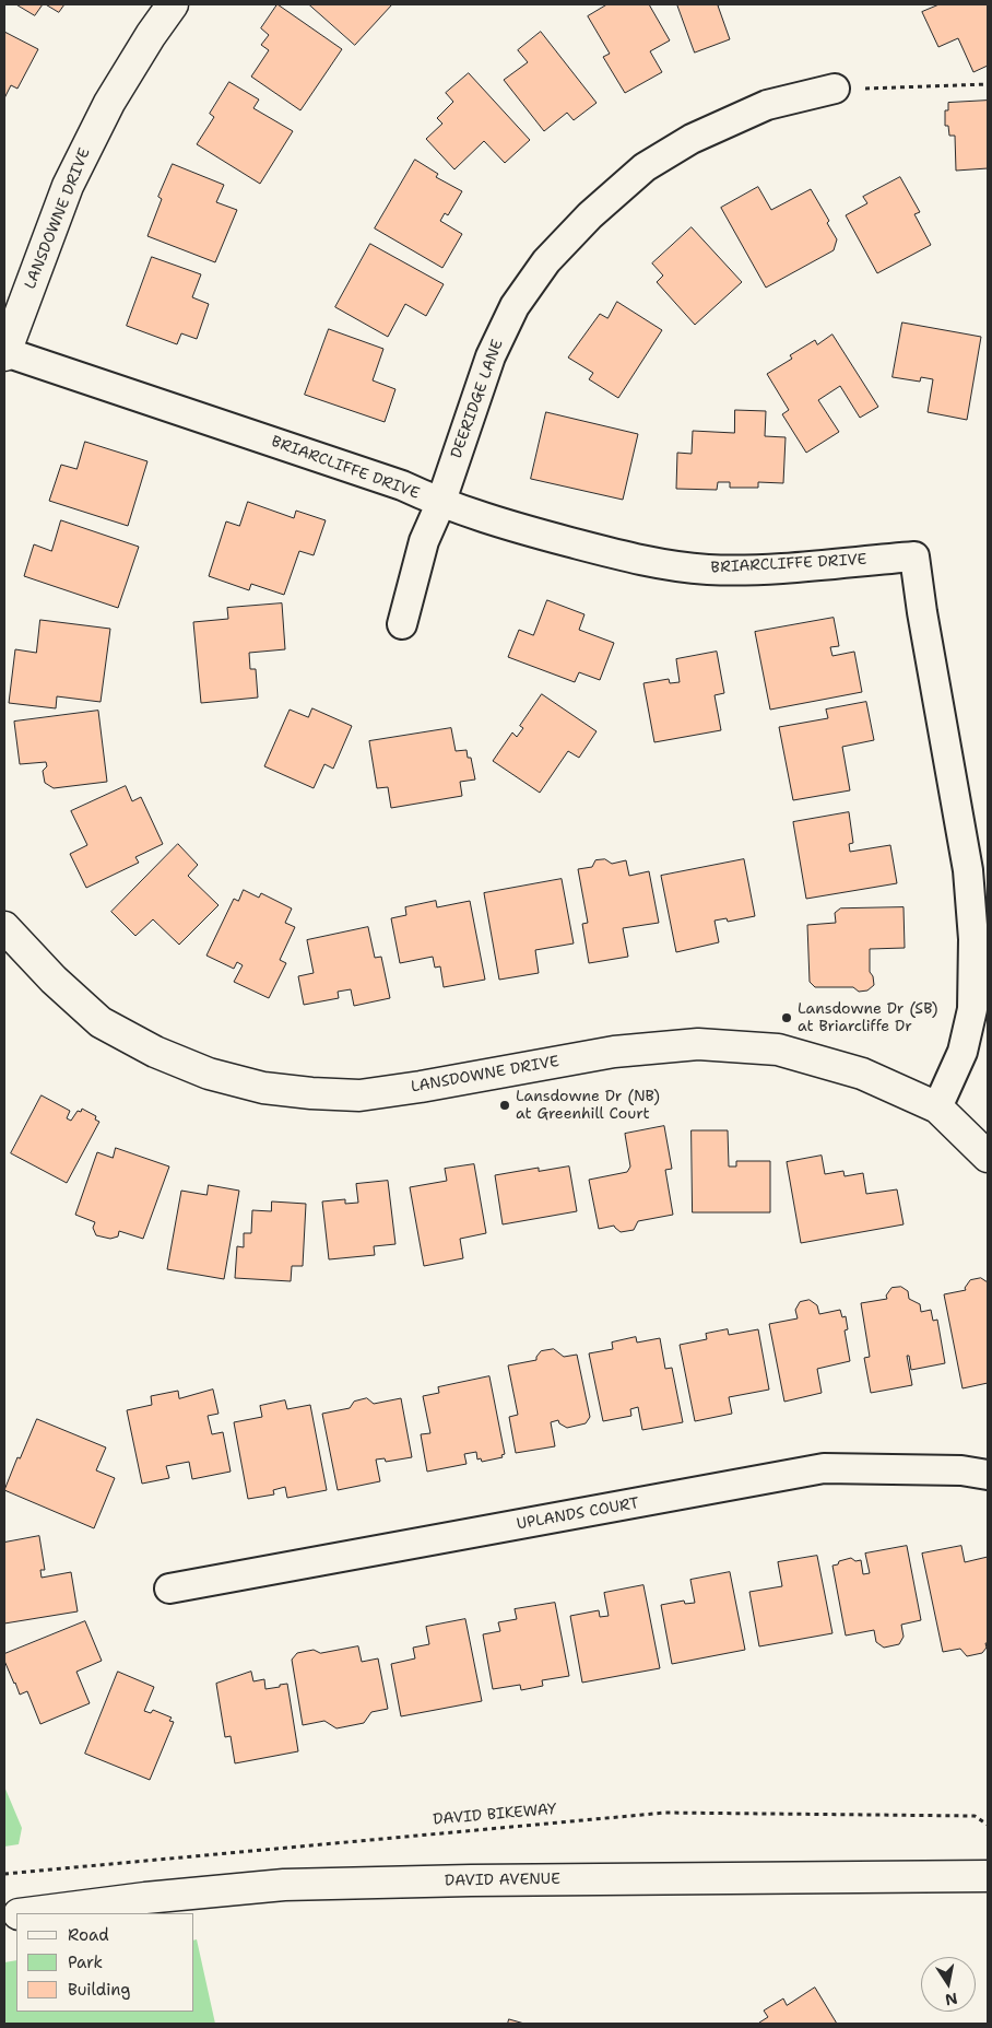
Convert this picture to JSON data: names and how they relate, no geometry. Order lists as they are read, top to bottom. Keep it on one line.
{"streets":{"street":["LANSDOWNE DRIVE","DEERIDGE LANE","BRIARCLIFFE DRIVE","UPLANDS COURT","DAVID AVENUE"],"path":["DAVID BIKEWAY"]},"crossings":[["LANSDOWNE DRIVE","BRIARCLIFFE DRIVE"],["DEERIDGE LANE","BRIARCLIFFE DRIVE"]],"places":["Lansdowne Dr (SB) at Briarcliffe Dr","Lansdowne Dr (NB) at Greenhill Court"],"legend":["Road","Park","Building"],"north":"bottom"}
